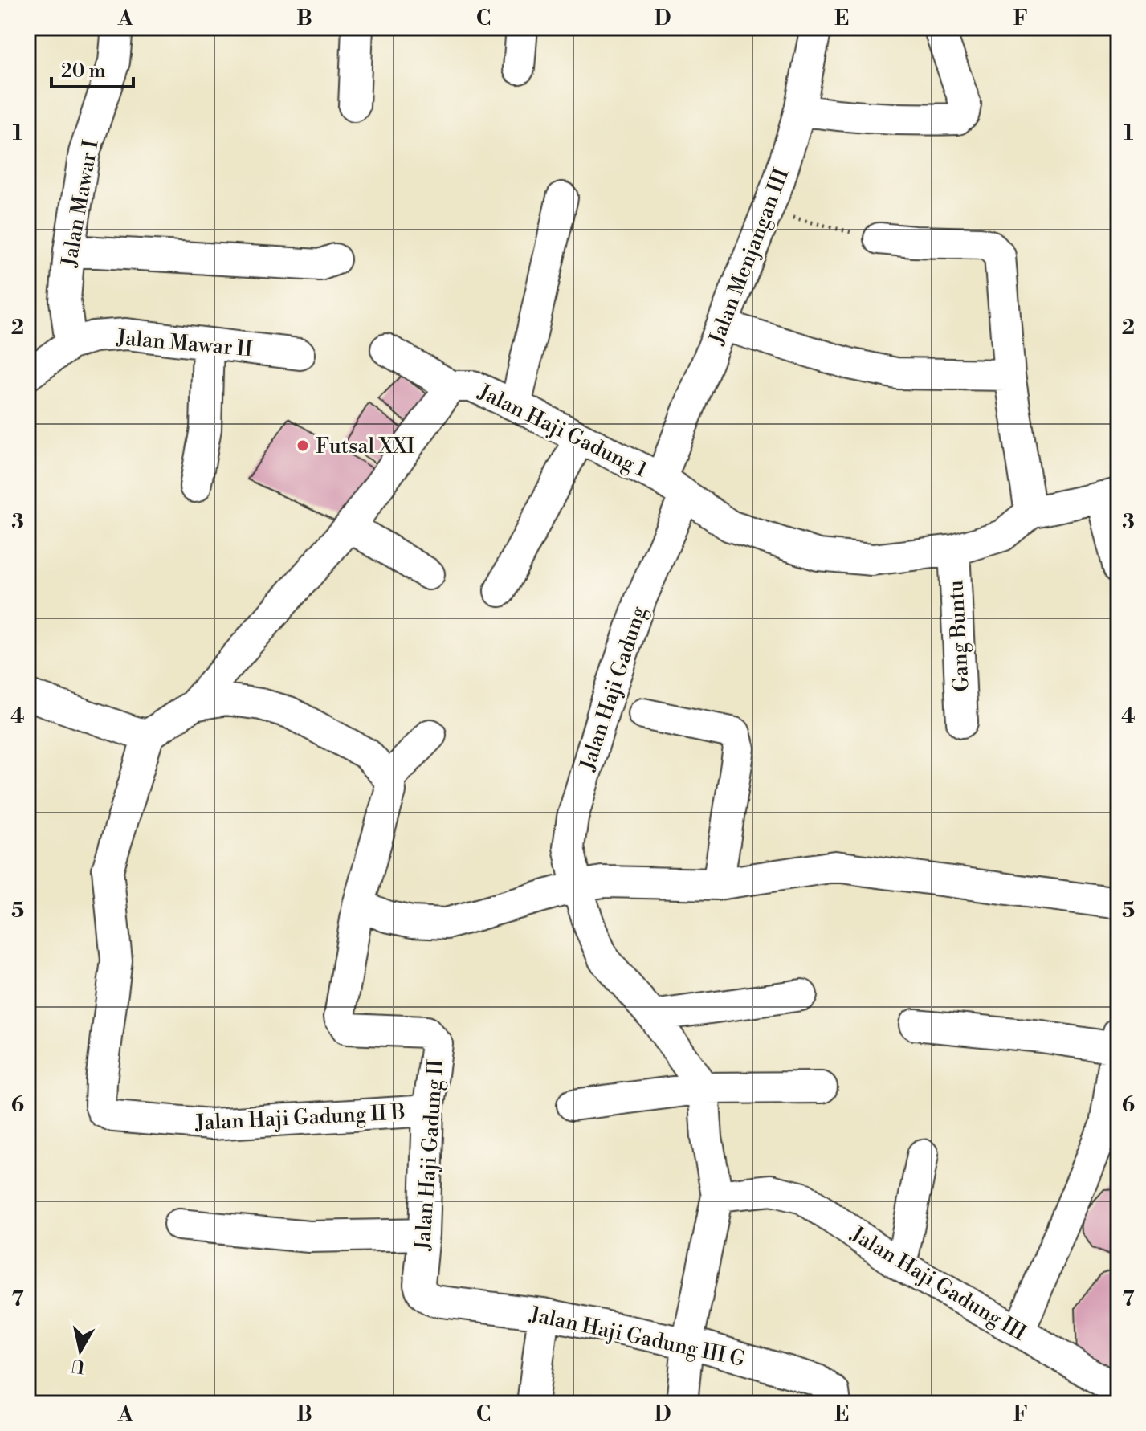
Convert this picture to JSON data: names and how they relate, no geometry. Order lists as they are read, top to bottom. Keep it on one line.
{"streets":{"street":["Jalan Mawar I","Jalan Menjangan III","Jalan Mawar II","Jalan Haji Gadung 1","Gang Buntu","Jalan Haji Gadung","Jalan Haji Gadung II B","Jalan Haji Gadung II","Jalan Haji Gadung III","Jalan Haji Gadung III G"]},"crossings":[["Jalan Mawar I","Jalan Mawar II"],["Jalan Menjangan III","Jalan Haji Gadung 1"],["Jalan Menjangan III","Jalan Haji Gadung"],["Jalan Haji Gadung 1","Gang Buntu"],["Jalan Haji Gadung 1","Jalan Haji Gadung"],["Jalan Haji Gadung 1","Jalan Haji Gadung II B"],["Jalan Haji Gadung II B","Jalan Haji Gadung II"],["Jalan Haji Gadung II","Jalan Haji Gadung III G"]],"places":["Futsal XXI"],"scale_bar":"20 m","north":"bottom","grid":{"columns":["A","B","C","D","E","F"],"rows":["1","2","3","4","5","6","7"]}}
